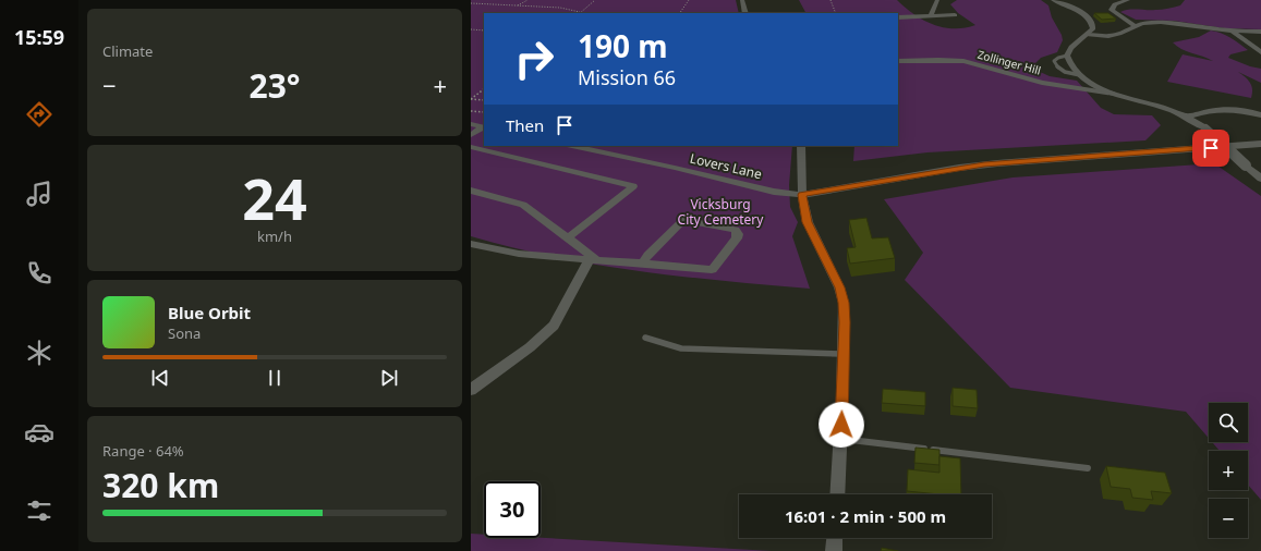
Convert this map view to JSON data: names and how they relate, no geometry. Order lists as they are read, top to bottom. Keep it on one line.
{"streets":{"street":["Zollinger Hill","Lovers Lane"]},"parks":["Vicksburg City Cemetery"],"page":{"tabs":"15:59","tile":["Climate",["24","km/h"],["Range · 64%","320 km"]],"turn":["190 m","Mission 66"],"heat":["−","23°","+"],"then":"Then","song":["Blue Orbit","Sona"],"map_buttons":["+","−"],"limit":"30","trip":"16:01 · 2 min · 500 m"}}
